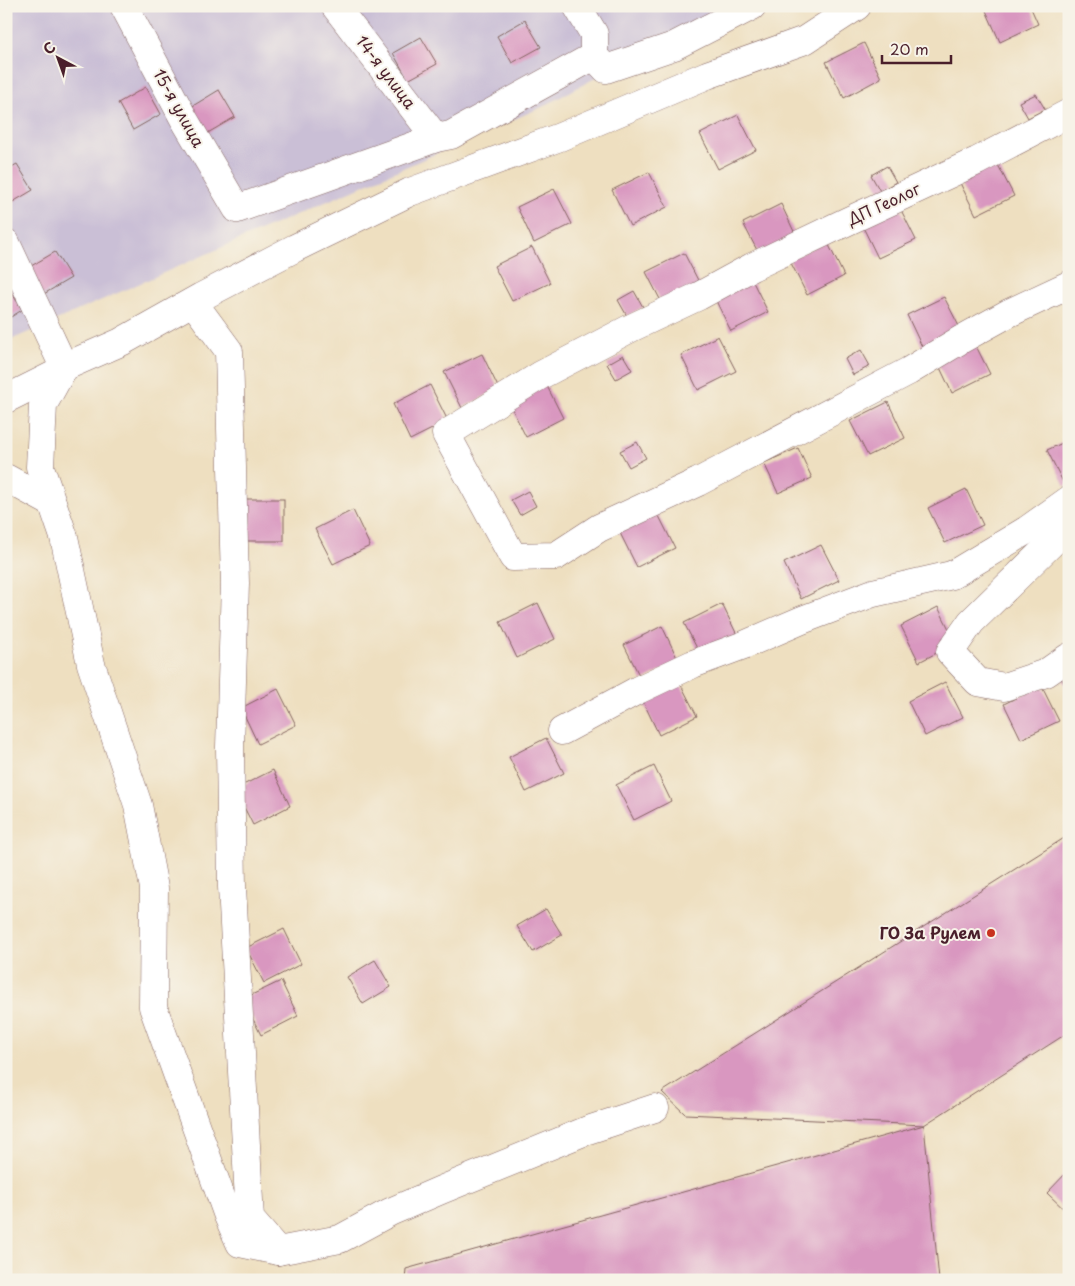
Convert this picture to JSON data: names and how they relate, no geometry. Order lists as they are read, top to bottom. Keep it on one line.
{"streets":{"street":["14-я улица","15-я улица","ДП Геолог"]},"crossings":[["14-я улица","15-я улица"]],"places":["ГО За Рулем"],"scale_bar":"20 m","north":"top left"}
